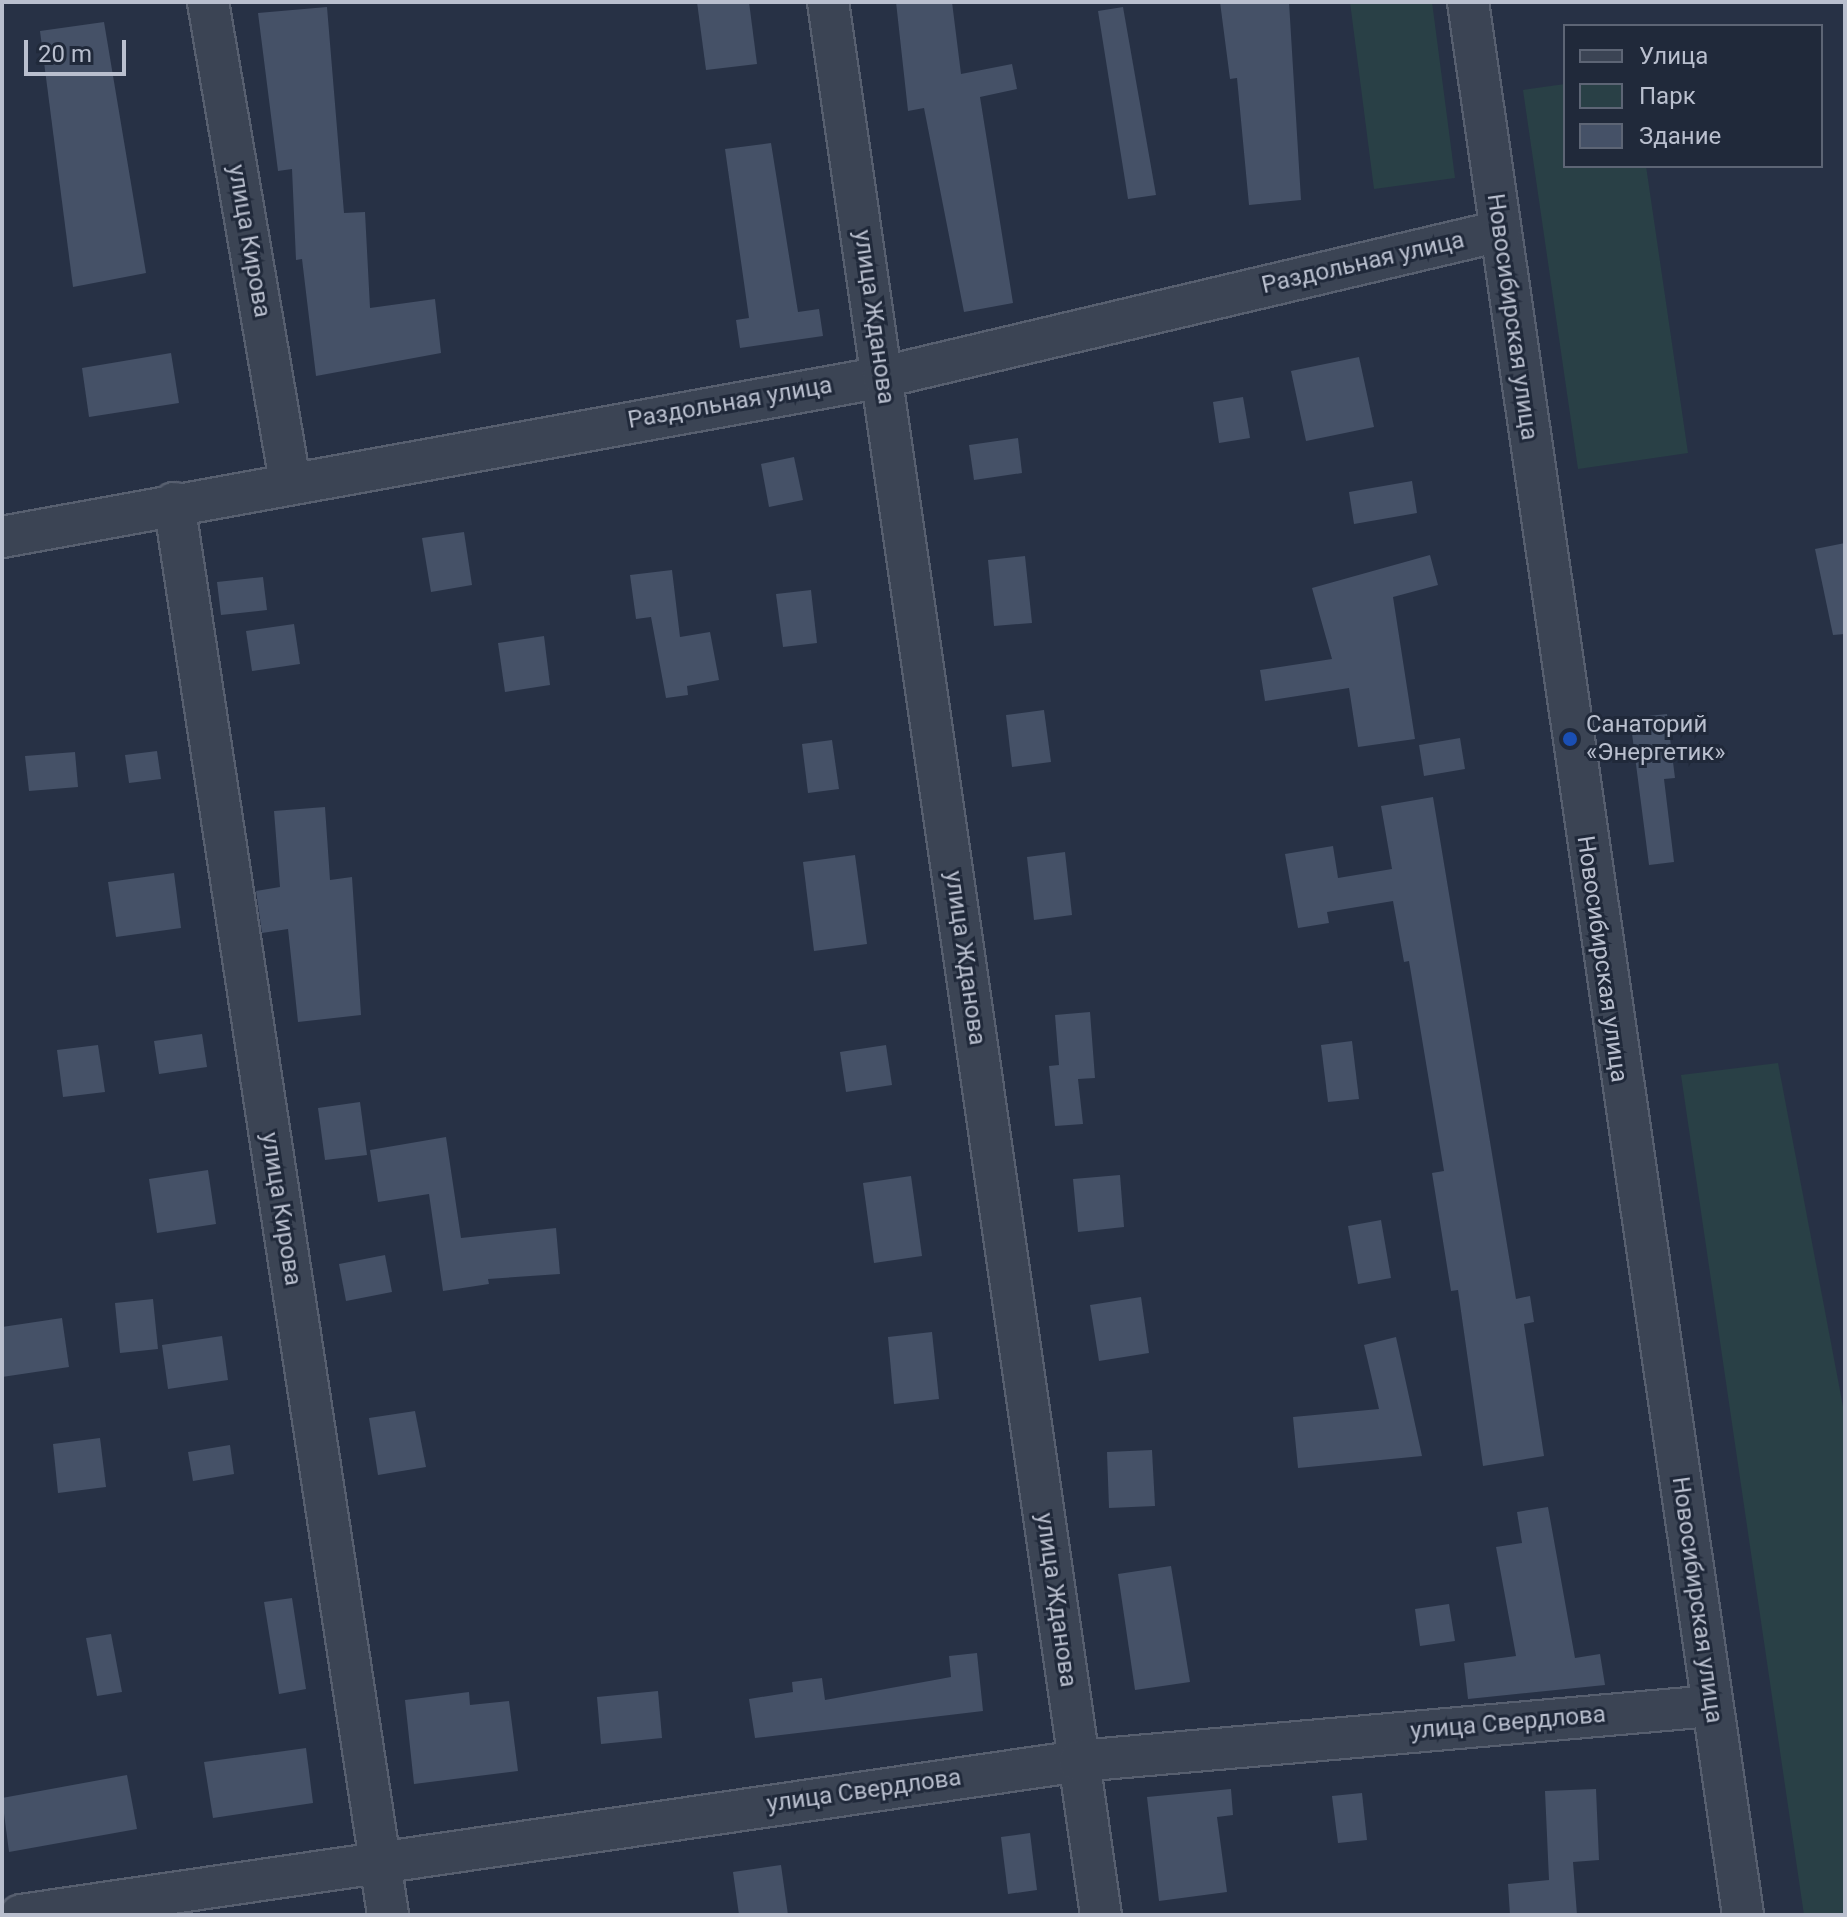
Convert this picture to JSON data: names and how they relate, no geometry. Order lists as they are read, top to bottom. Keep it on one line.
{"streets":{"street":["улица Кирова","Раздольная улица","улица Жданова","Новосибирская улица","улица Свердлова"]},"crossings":[["улица Кирова","Раздольная улица"],["улица Кирова","улица Свердлова"],["Раздольная улица","улица Жданова"],["Раздольная улица","Новосибирская улица"],["улица Жданова","улица Свердлова"],["Новосибирская улица","улица Свердлова"]],"places":["Санаторий «Энергетик»"],"legend":["Улица","Парк","Здание"],"scale_bar":"20 m"}
